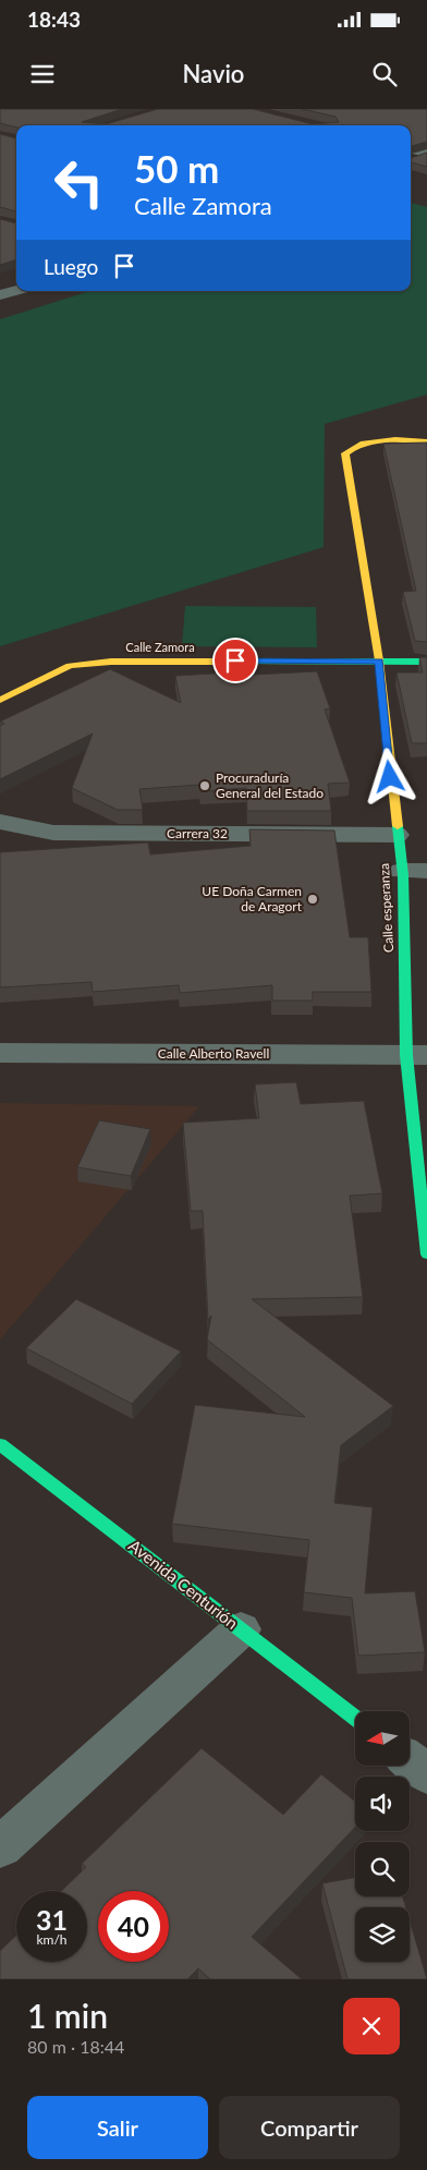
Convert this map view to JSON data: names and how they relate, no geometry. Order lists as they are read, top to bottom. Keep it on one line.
{"streets":{"street":["Calle Zamora","Carrera 32","Calle esperanza","Calle Alberto Ravell","Avenida Centurión"]},"crossings":[["Calle Zamora","Calle esperanza"],["Carrera 32","Calle esperanza"],["Calle esperanza","Calle Alberto Ravell"]],"places":["Procuraduría General del Estado","UE Doña Carmen de Aragort"],"north":"left","page":{"status":"18:43","header":"Navio","turn":["50 m","Calle Zamora"],"then":"Luego","speed":"31 km/h","limit":"40","heading":["1 min","80 m · 18:44"],"buttons":["Salir","Compartir"]}}
